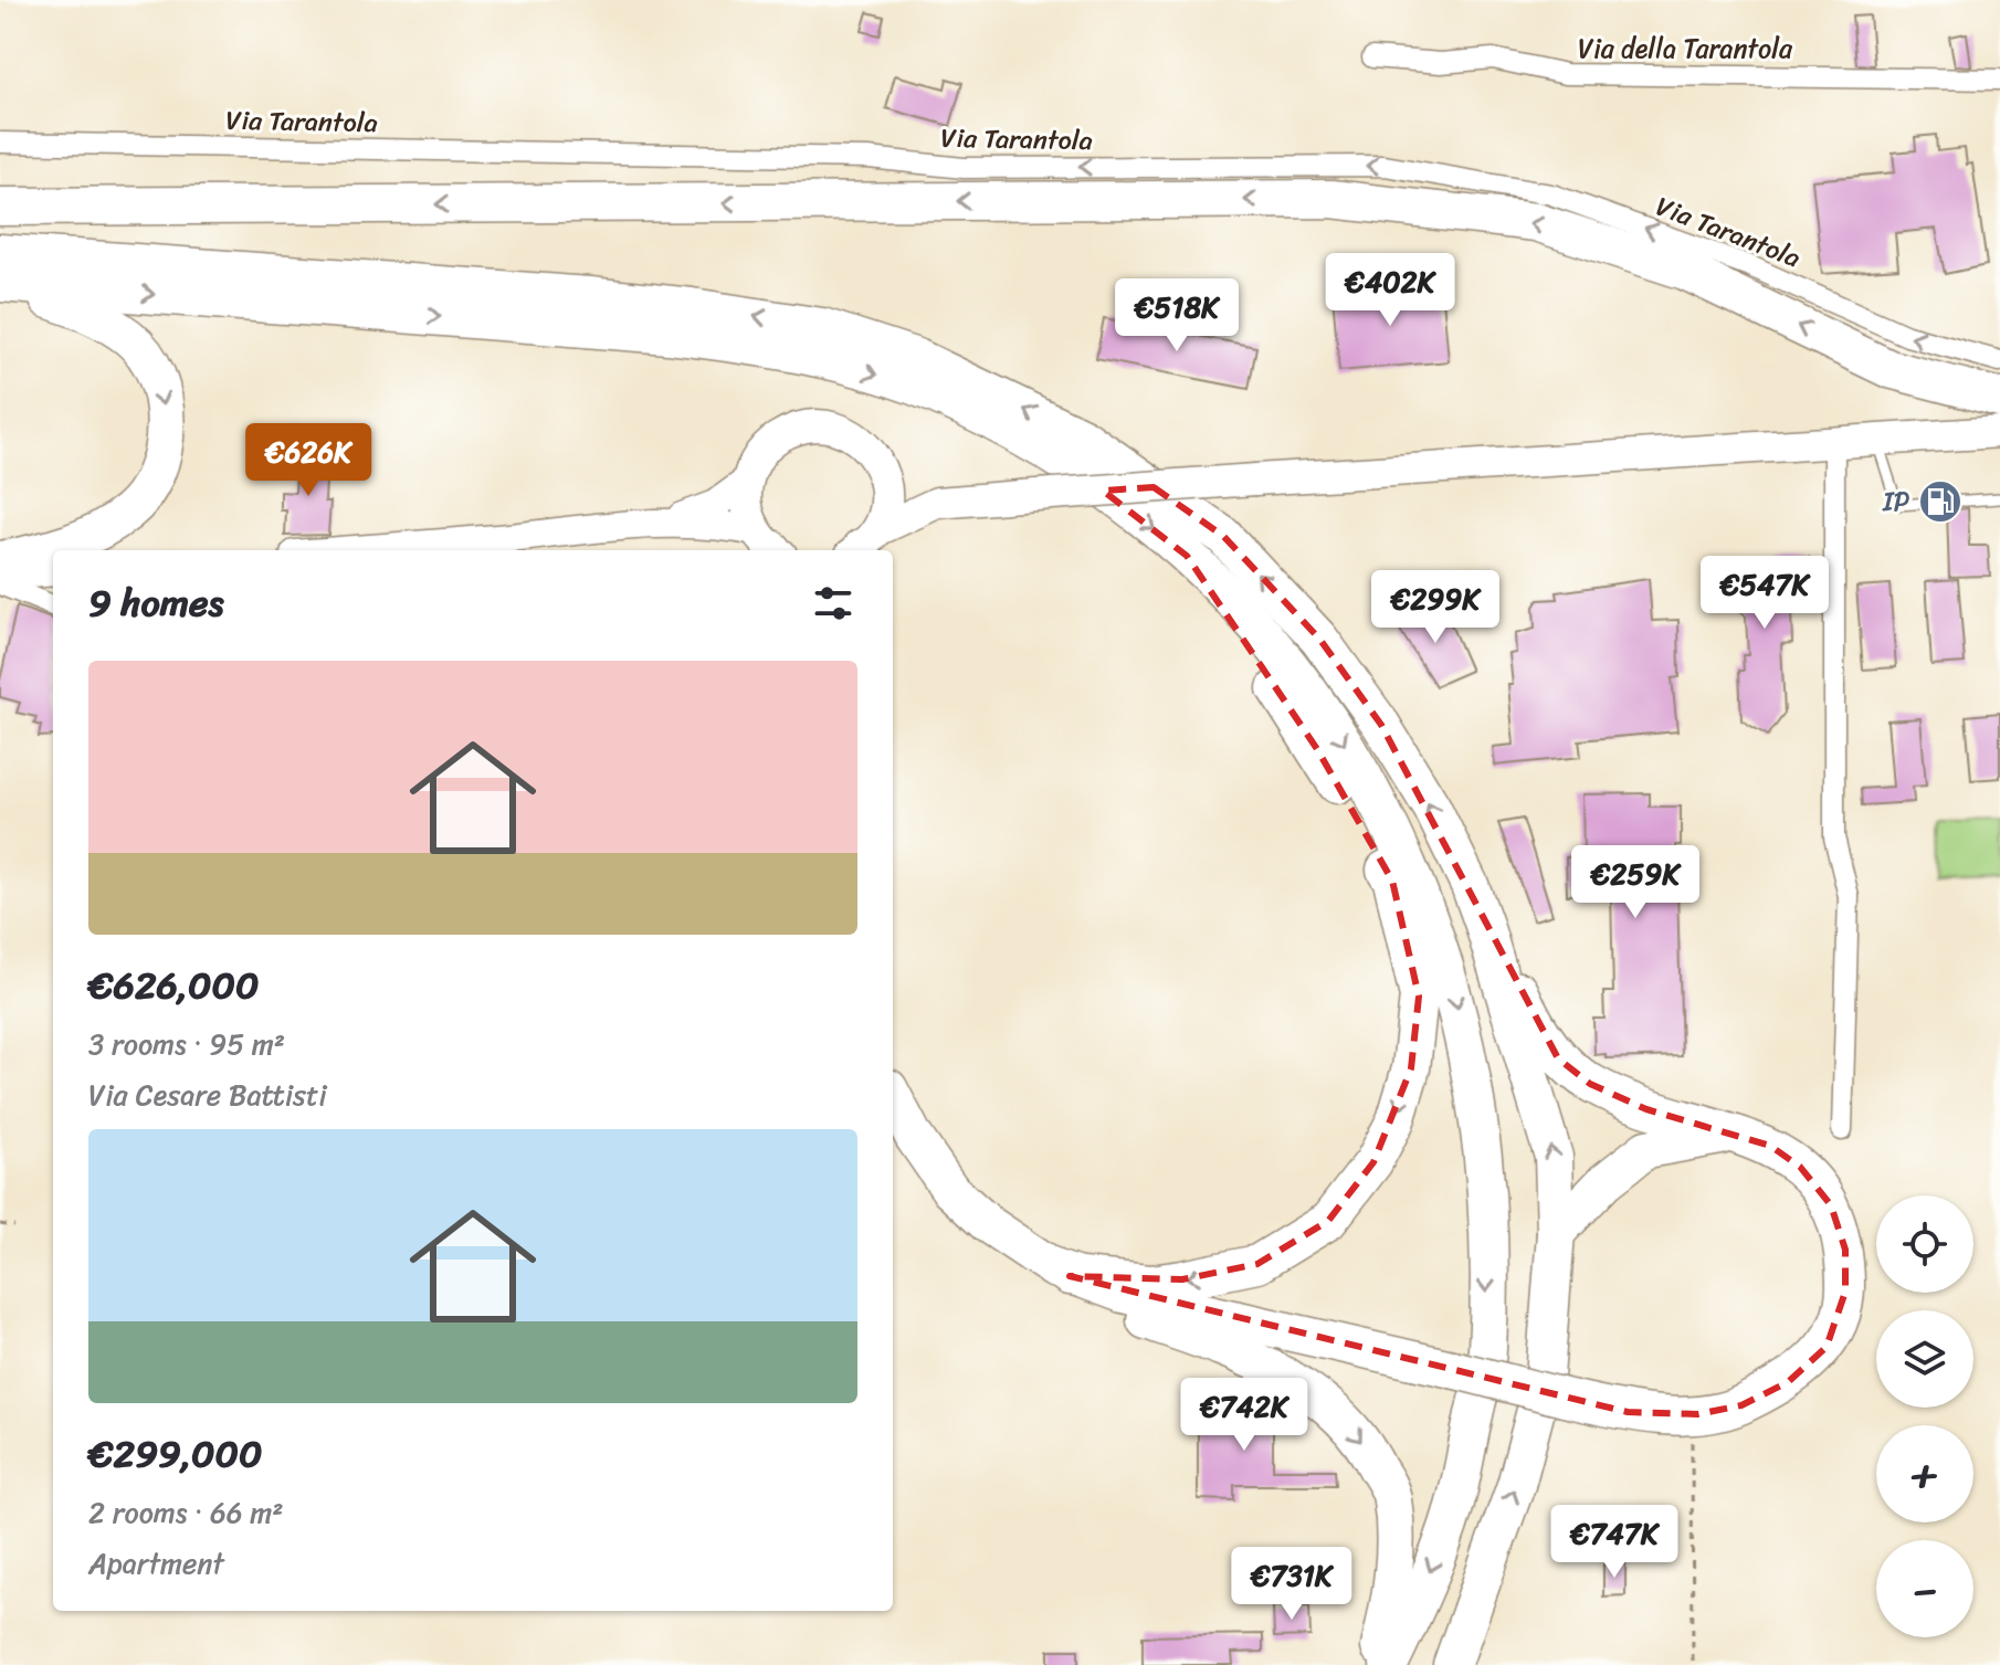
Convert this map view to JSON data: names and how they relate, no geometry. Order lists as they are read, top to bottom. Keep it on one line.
{"streets":{"street":["Via della Tarantola","Via Tarantola"]},"one_way":["Via Tarantola"],"places":{"fuel station":["IP"]},"page":{"price":["€402K","€518K","€626K","€547K","€299K","€259K","€742K","€747K","€731K"],"heading":"9 homes","list":[{"name":"€626,000","note":"3 rooms · 95 m² · Via Cesare Battisti"},{"name":"€299,000","note":"2 rooms · 66 m² · Apartment"}],"map_buttons":["+","−"]}}
